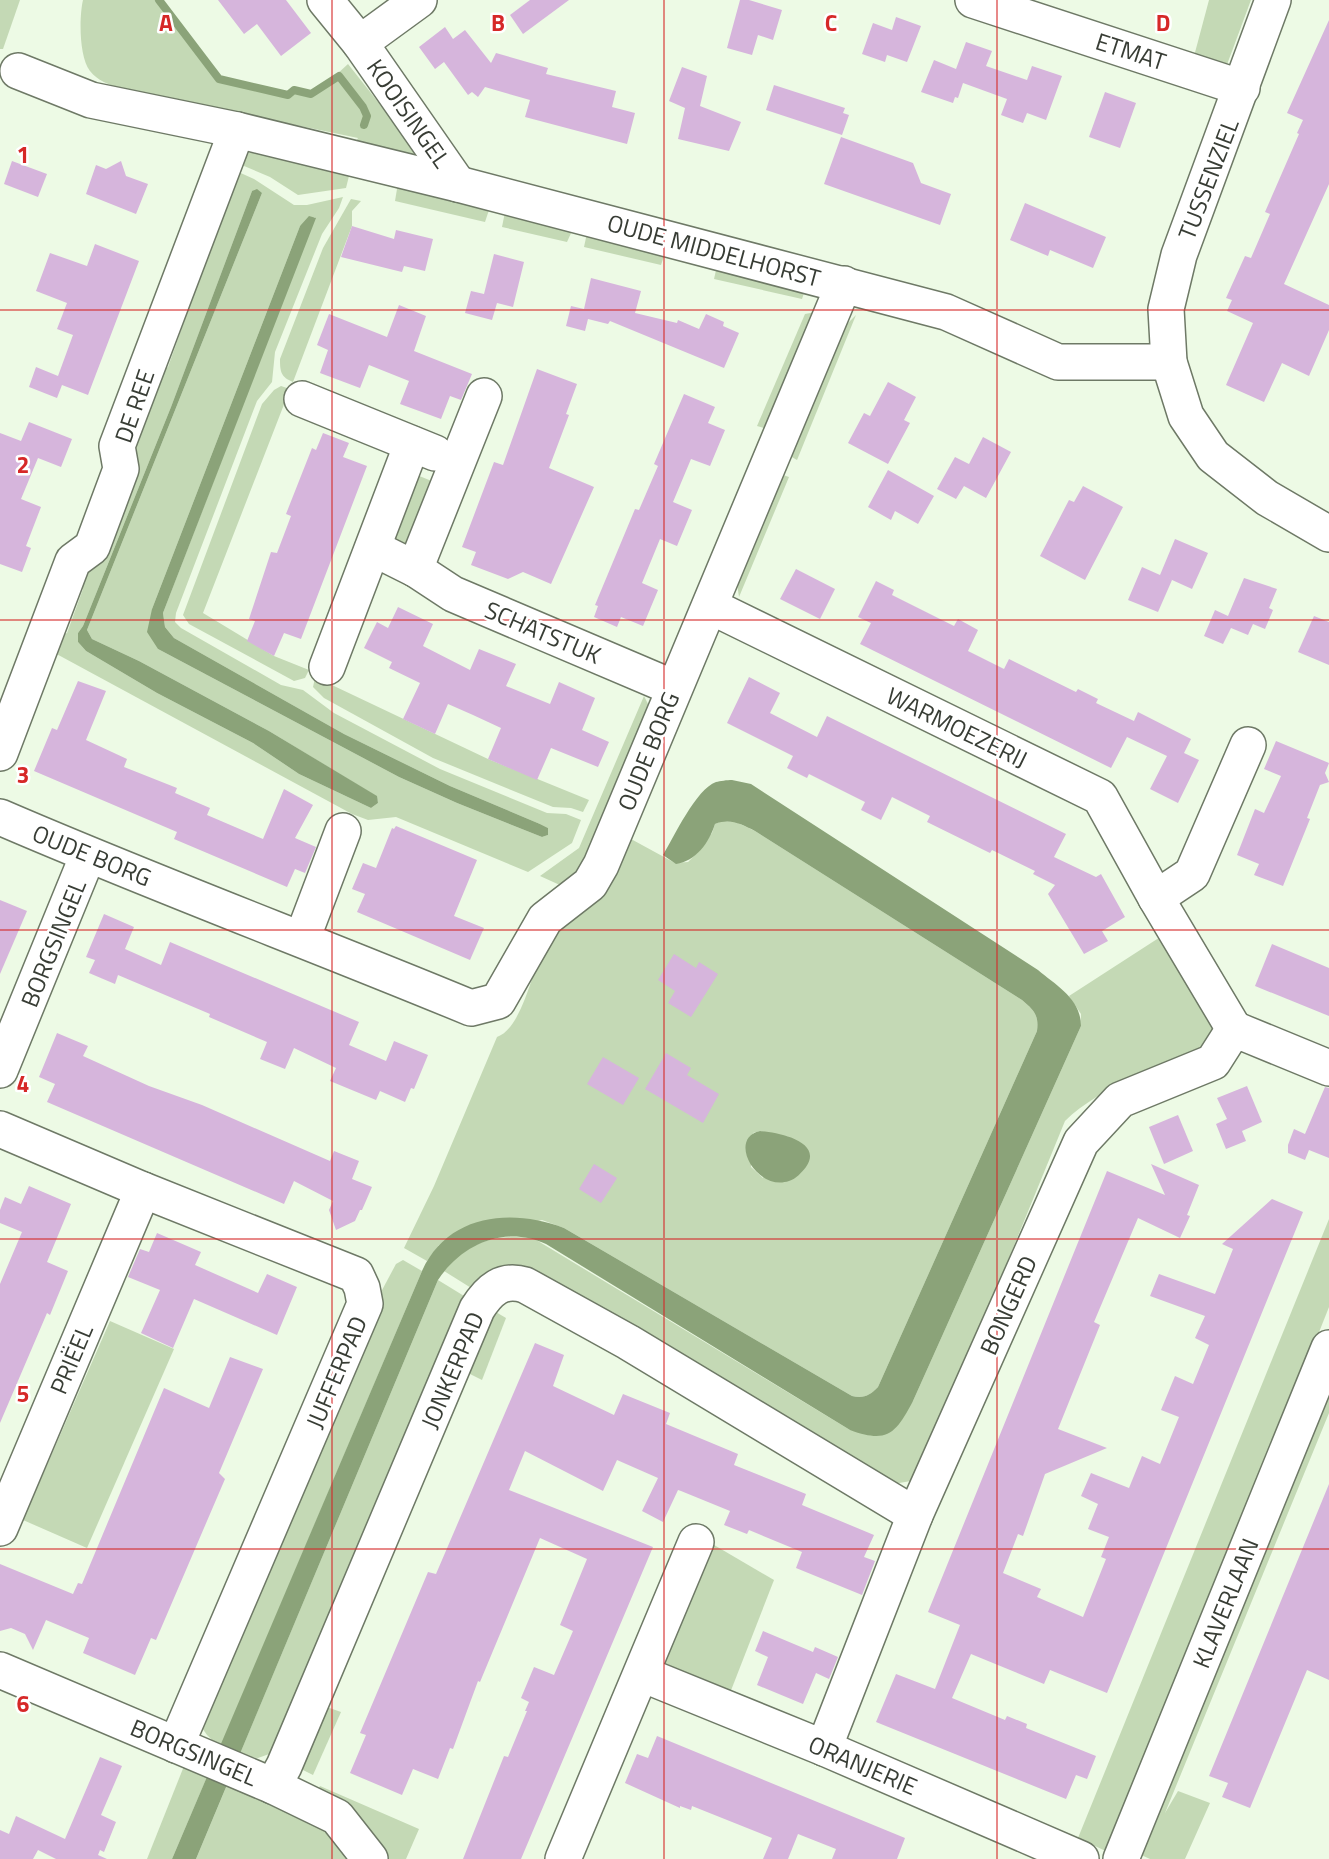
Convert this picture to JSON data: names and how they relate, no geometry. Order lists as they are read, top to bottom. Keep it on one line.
{"streets":{"street":["ETMAT","KOOISINGEL","TUSSENZIEL","OUDE MIDDELHORST","DE REE","SCHATSTUK","WARMOEZERIJ","OUDE BORG","BORGSINGEL","BONGERD","PRIËEL","JONKERPAD","JUFFERPAD","KLAVERLAAN","ORANJERIE"]},"crossings":[["ETMAT","TUSSENZIEL"],["KOOISINGEL","OUDE MIDDELHORST"],["TUSSENZIEL","OUDE MIDDELHORST"],["OUDE MIDDELHORST","DE REE"],["OUDE MIDDELHORST","OUDE BORG"],["SCHATSTUK","OUDE BORG"],["WARMOEZERIJ","OUDE BORG"],["WARMOEZERIJ","BONGERD"],["OUDE BORG","BORGSINGEL"],["BORGSINGEL","JONKERPAD"],["BORGSINGEL","JUFFERPAD"],["BONGERD","JONKERPAD"],["BONGERD","ORANJERIE"],["PRIËEL","JUFFERPAD"]],"grid":{"columns":["A","B","C","D"],"rows":["1","2","3","4","5","6"]}}
